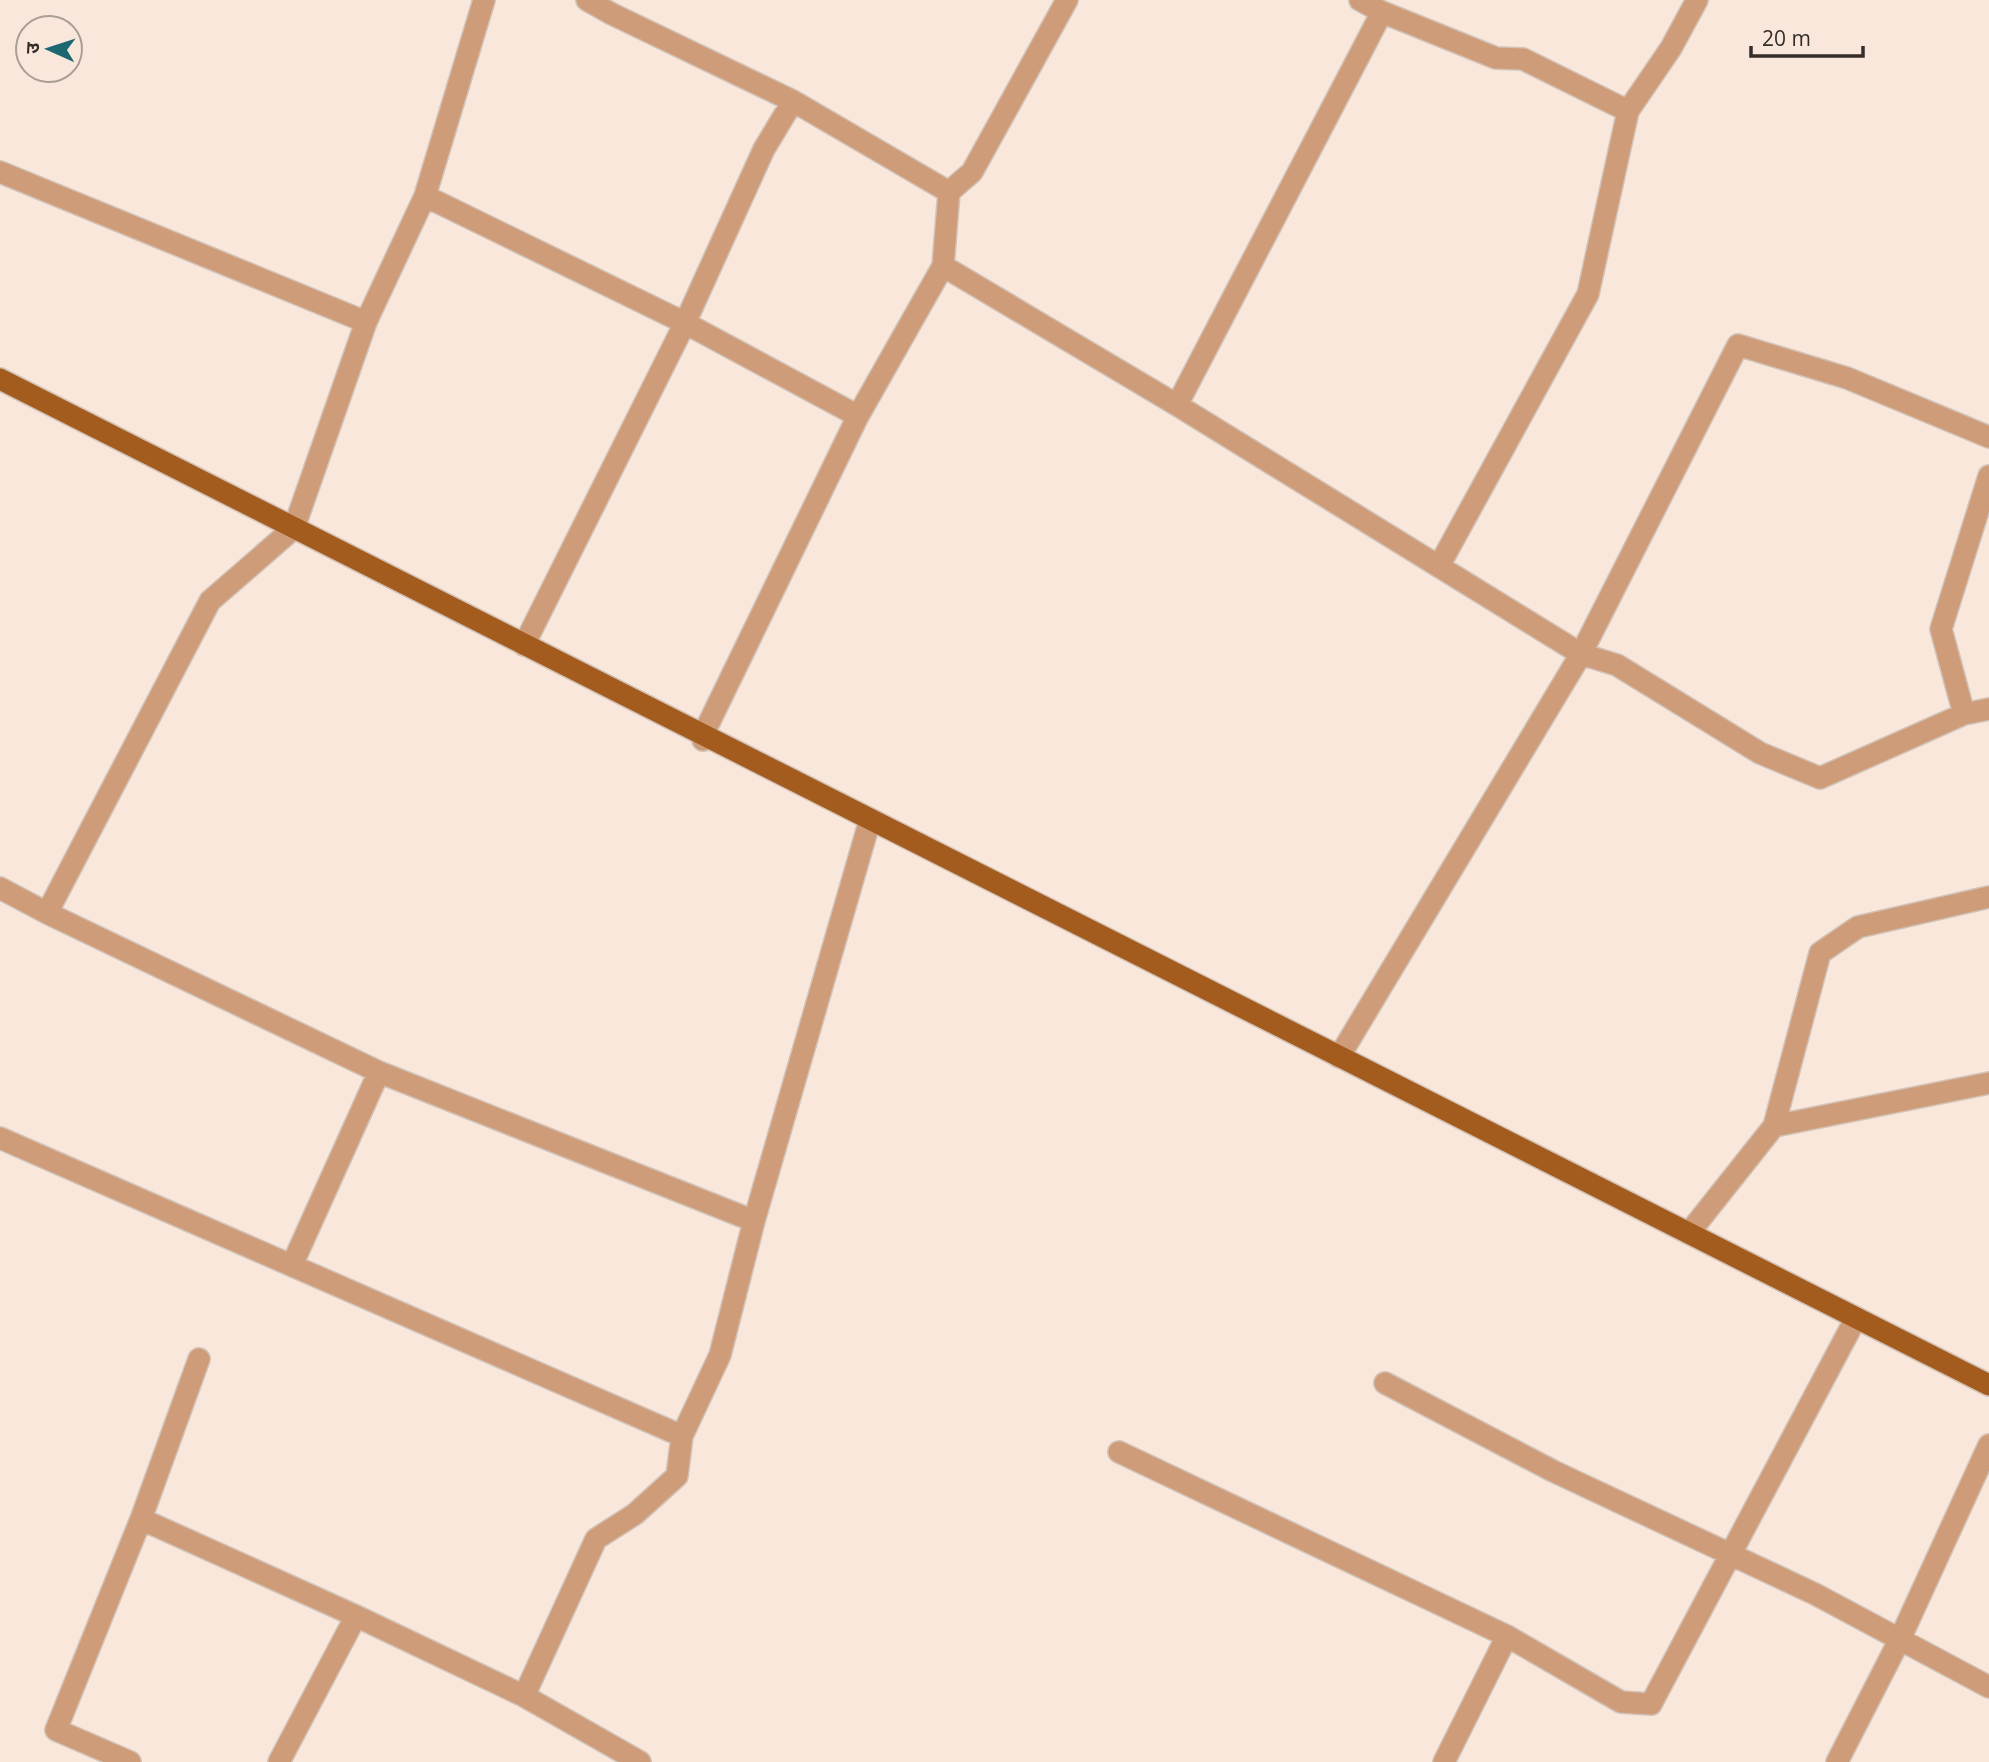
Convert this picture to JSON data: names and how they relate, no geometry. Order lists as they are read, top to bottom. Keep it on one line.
{"scale_bar":"20 m","north":"left"}
